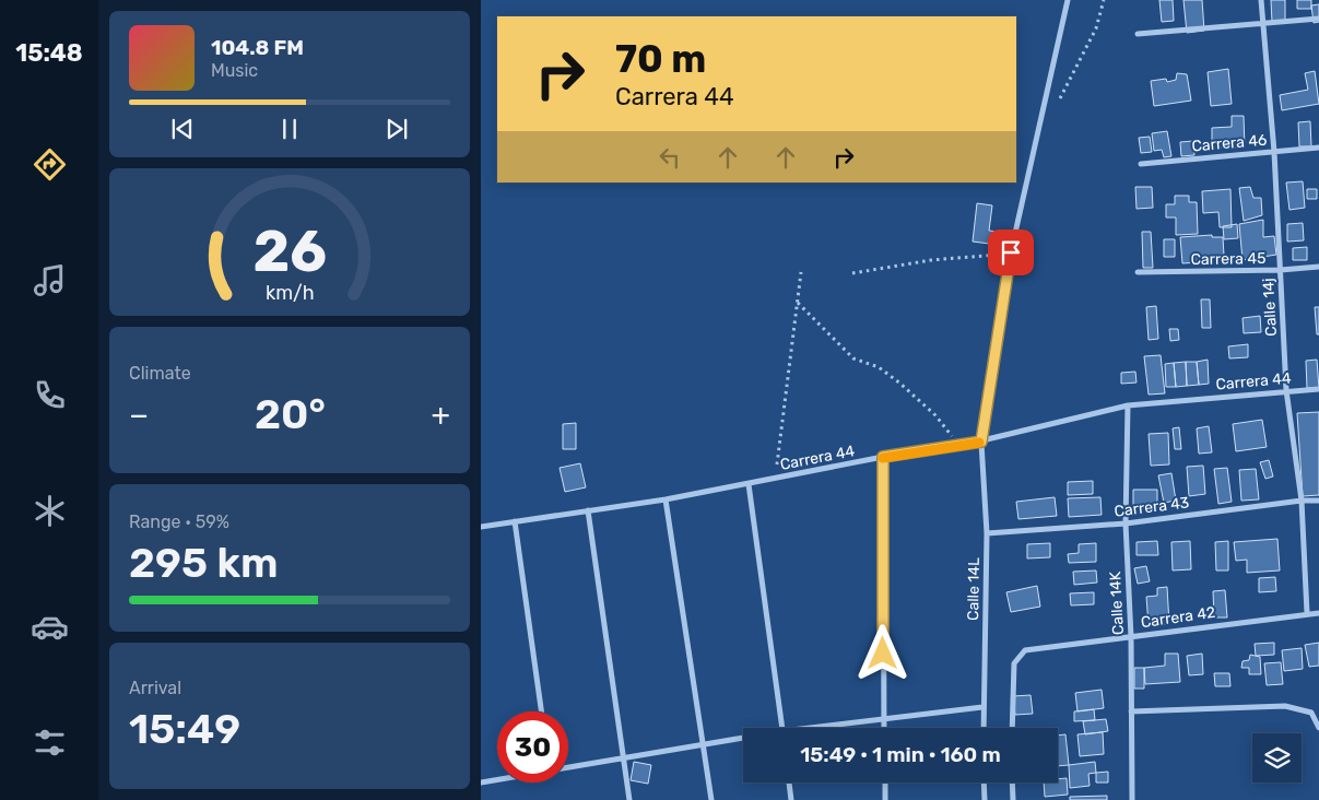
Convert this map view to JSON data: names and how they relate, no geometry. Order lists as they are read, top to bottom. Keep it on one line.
{"streets":{"street":["Carrera 46","Carrera 45","Calle 14j","Carrera 44","Carrera 43","Calle 14L","Calle 14K","Carrera 42"]},"crossings":[["Carrera 46","Calle 14j"],["Carrera 45","Calle 14j"],["Calle 14j","Carrera 44"],["Calle 14j","Carrera 43"],["Calle 14j","Carrera 42"],["Carrera 44","Calle 14L"],["Carrera 44","Calle 14K"],["Carrera 43","Calle 14L"],["Carrera 43","Calle 14K"],["Calle 14K","Carrera 42"]],"page":{"tabs":"15:48","turn":["70 m","Carrera 44"],"song":["104.8 FM","Music"],"tile":["Climate",["Range · 59%","295 km"],["Arrival","15:49"]],"heat":["−","20°","+"],"limit":"30","trip":"15:49 · 1 min · 160 m","gauge":["26","km/h"]}}
